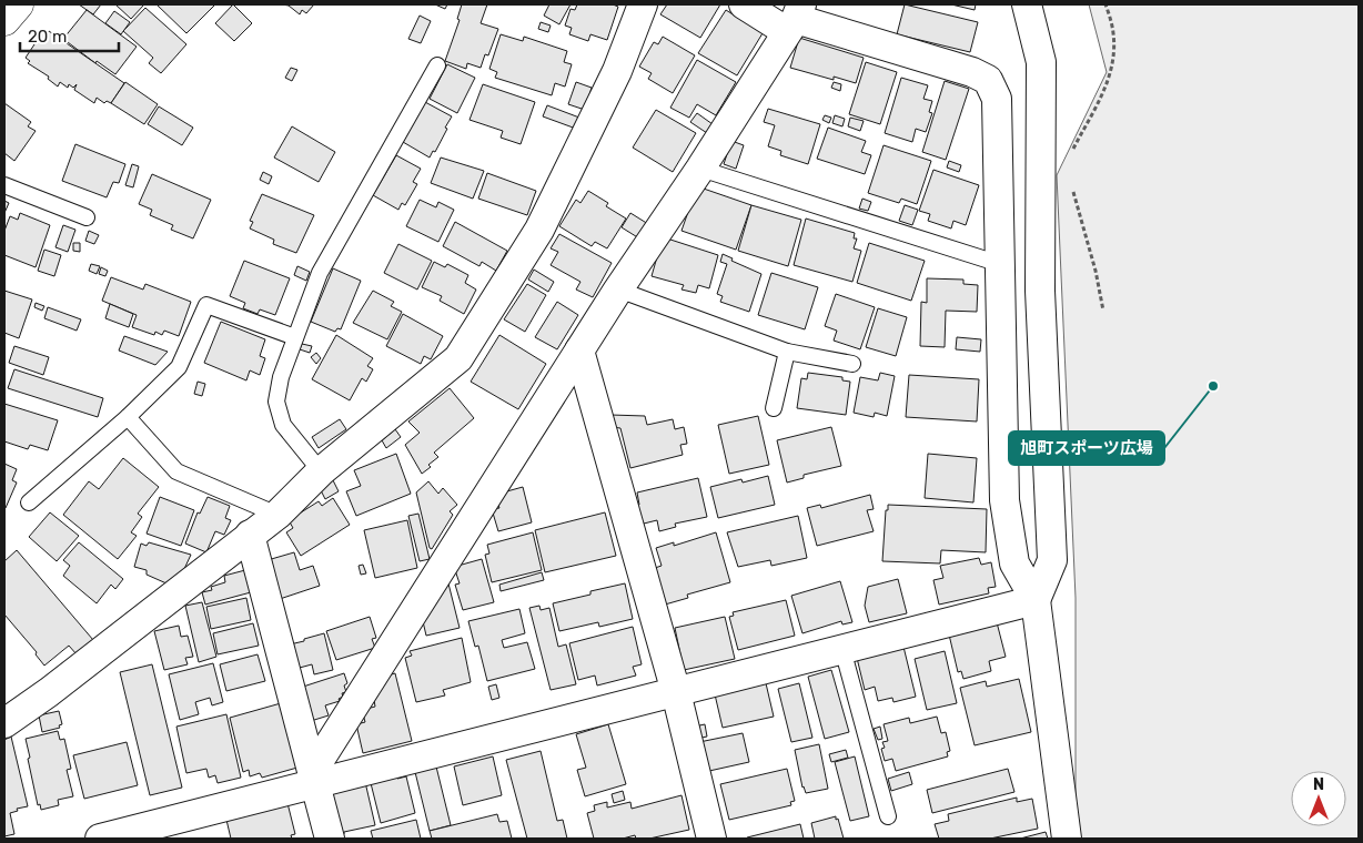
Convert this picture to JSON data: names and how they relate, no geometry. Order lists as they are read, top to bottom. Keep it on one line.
{"places":["旭町スポーツ広場"],"scale_bar":"20 m","north":"top"}
